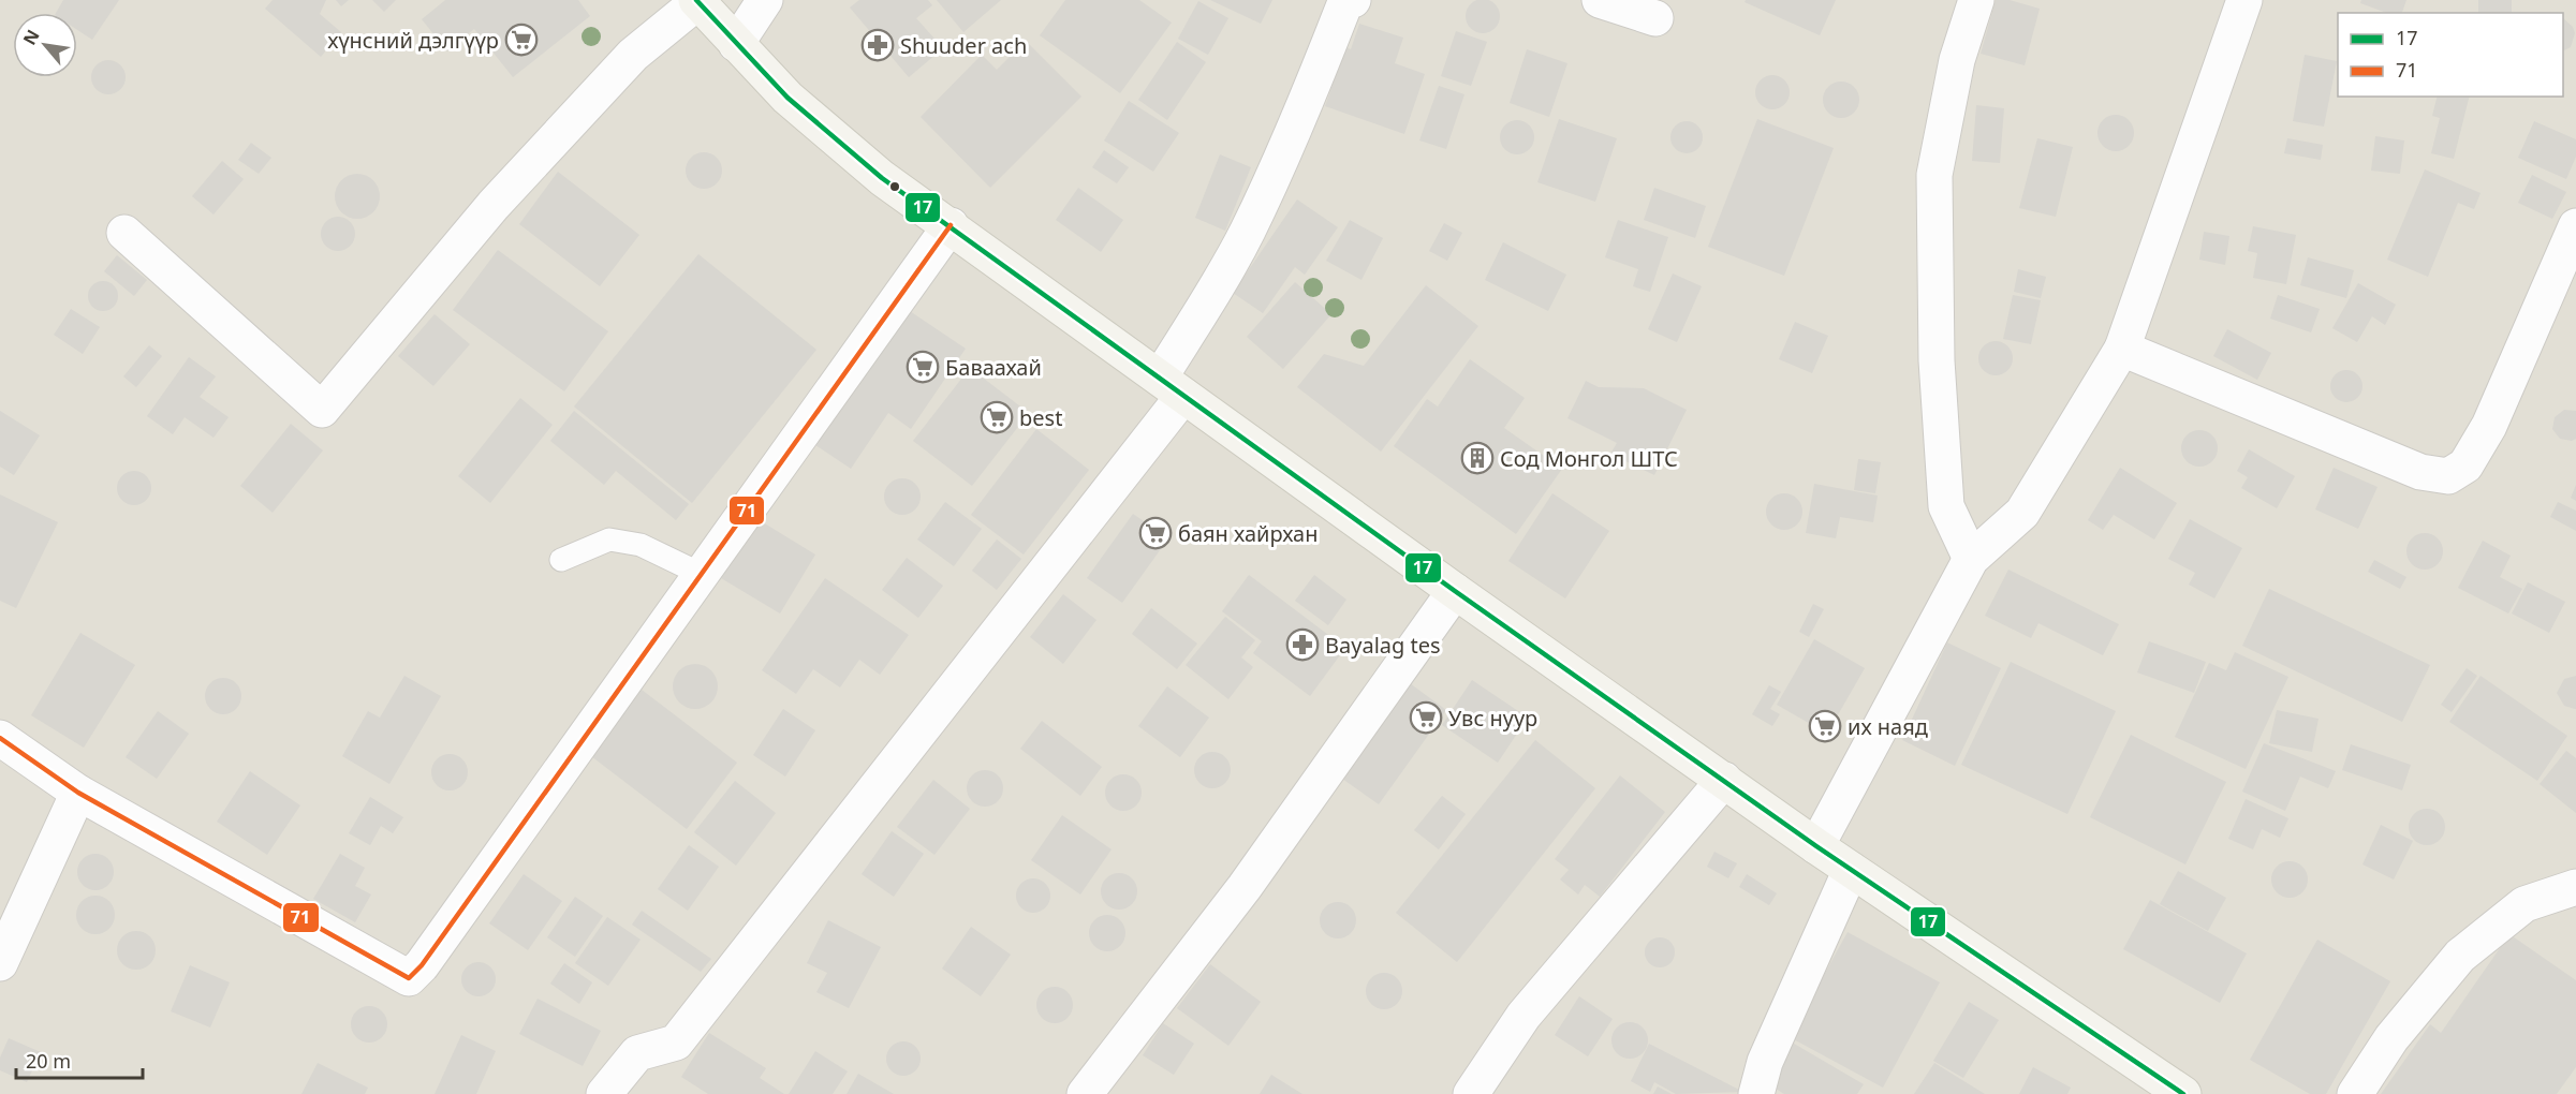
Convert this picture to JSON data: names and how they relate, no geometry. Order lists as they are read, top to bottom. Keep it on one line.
{"places":{"supermarket":["хүнсний дэлгүүр","Баваахай","best","баян хайрхан","Увс нуур","их наяд"],"pharmacy":["Shuuder ach","Bayalag tes"],"building":["Сод Монгол ШТС"]},"lines":["transit line 17","transit line 71"],"legend":["17","71"],"scale_bar":"20 m","north":"top left"}
